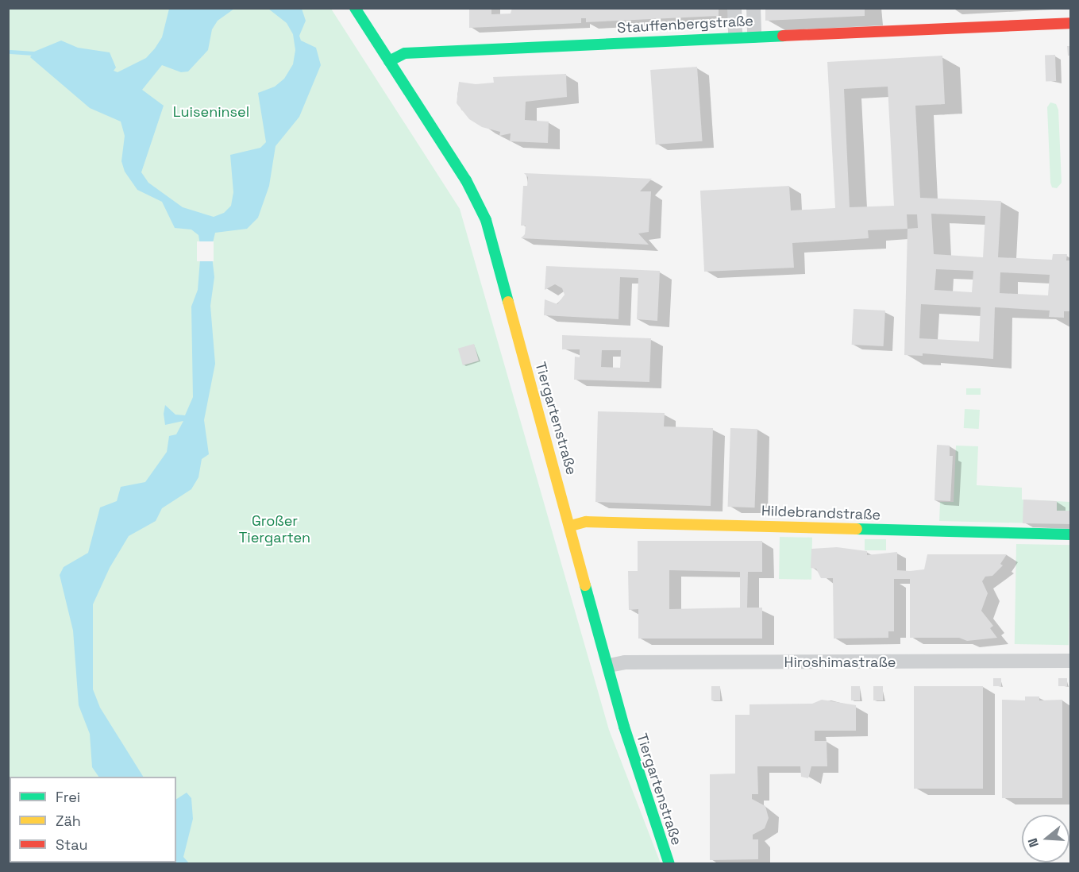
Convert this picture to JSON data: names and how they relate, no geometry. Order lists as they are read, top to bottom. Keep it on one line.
{"streets":{"street":["Stauffenbergstraße","Tiergartenstraße","Hildebrandstraße","Hiroshimastraße"]},"crossings":[["Stauffenbergstraße","Tiergartenstraße"],["Tiergartenstraße","Hildebrandstraße"],["Tiergartenstraße","Hiroshimastraße"]],"parks":["Luiseninsel","Großer Tiergarten"],"legend":["Frei","Zäh","Stau"],"north":"left"}
